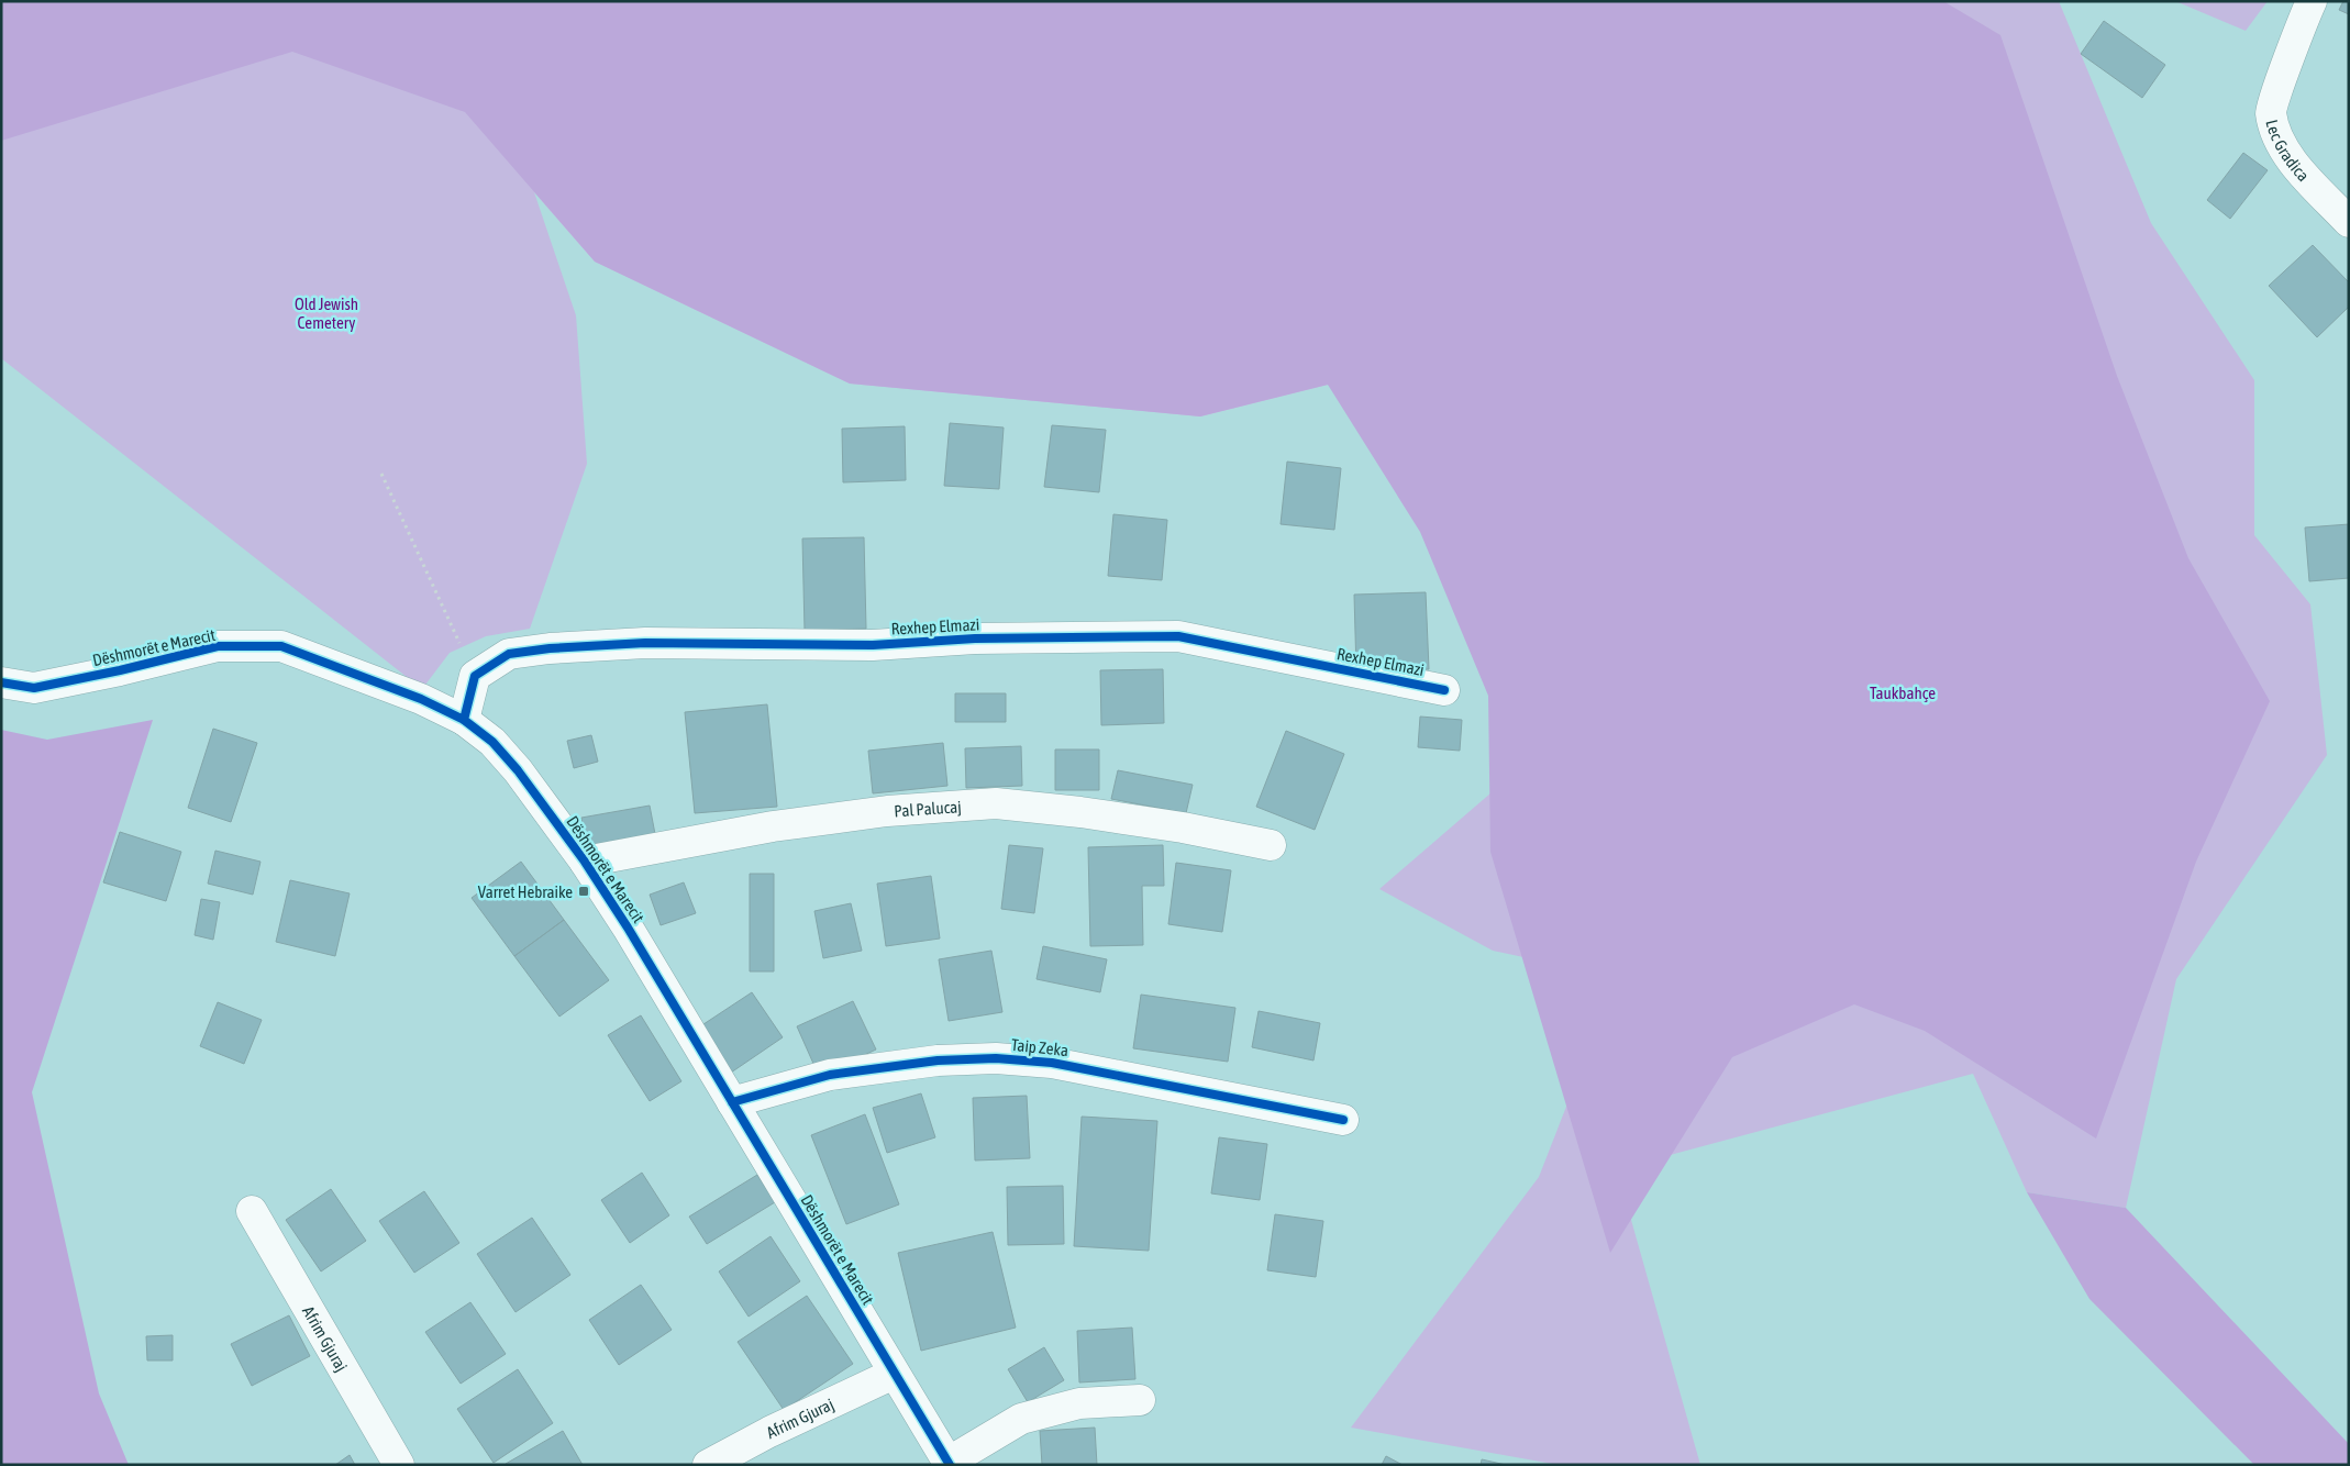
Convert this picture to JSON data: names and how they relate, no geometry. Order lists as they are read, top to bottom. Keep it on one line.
{"streets":{"street":["Lec Gradica","Rexhep Elmazi","Dëshmorët e Marecit","Pal Palucaj","Taip Zeka","Afrim Gjuraj"]},"crossings":[["Dëshmorët e Marecit","Pal Palucaj"],["Dëshmorët e Marecit","Taip Zeka"],["Dëshmorët e Marecit","Afrim Gjuraj"]],"parks":["Old Jewish Cemetery","Taukbahçe"],"places":{"transit":["Varret Hebraike"]}}
